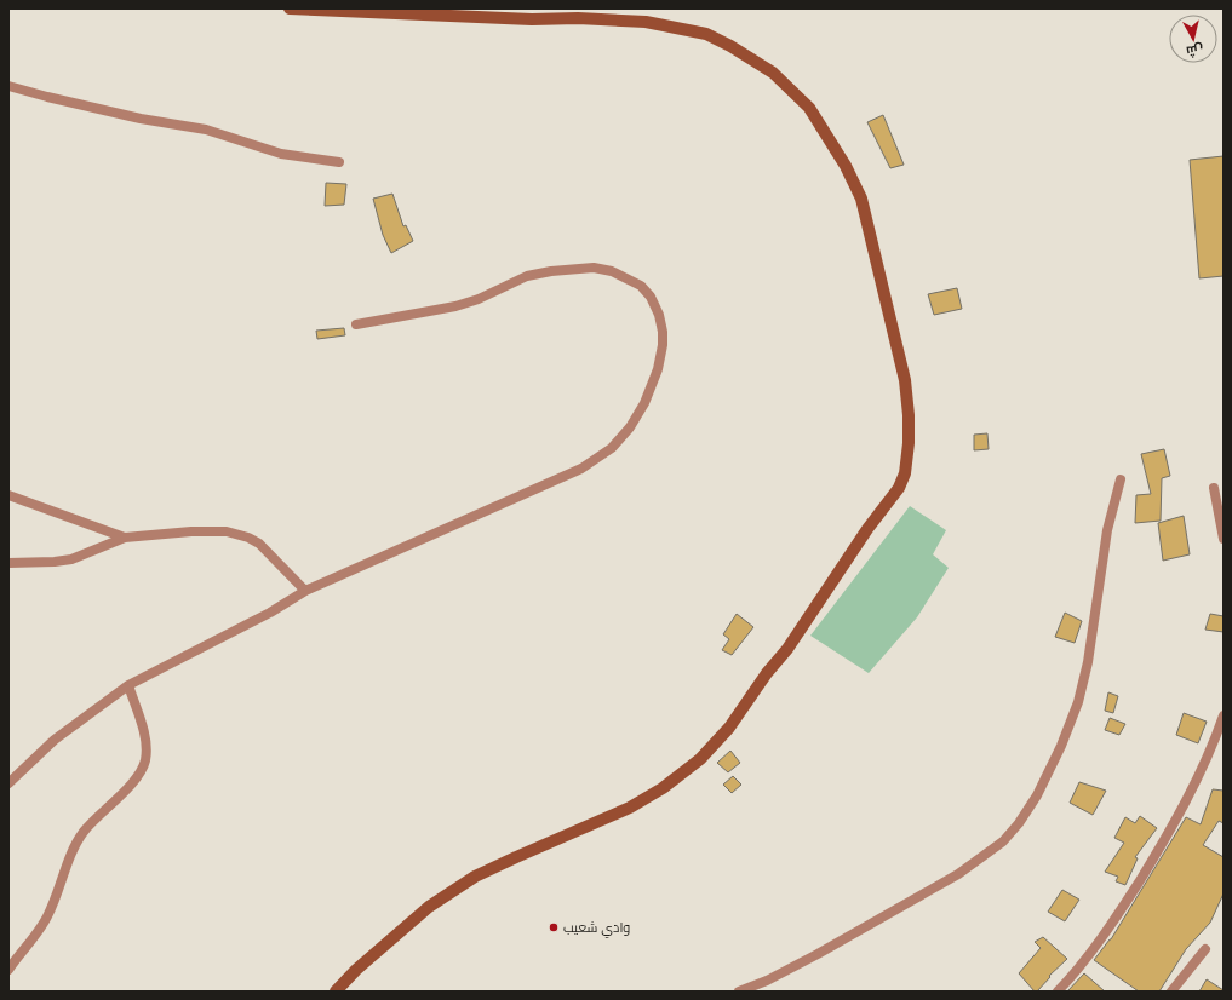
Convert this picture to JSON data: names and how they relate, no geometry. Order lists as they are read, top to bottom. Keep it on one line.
{"places":["وادي شعيب"],"north":"bottom"}
